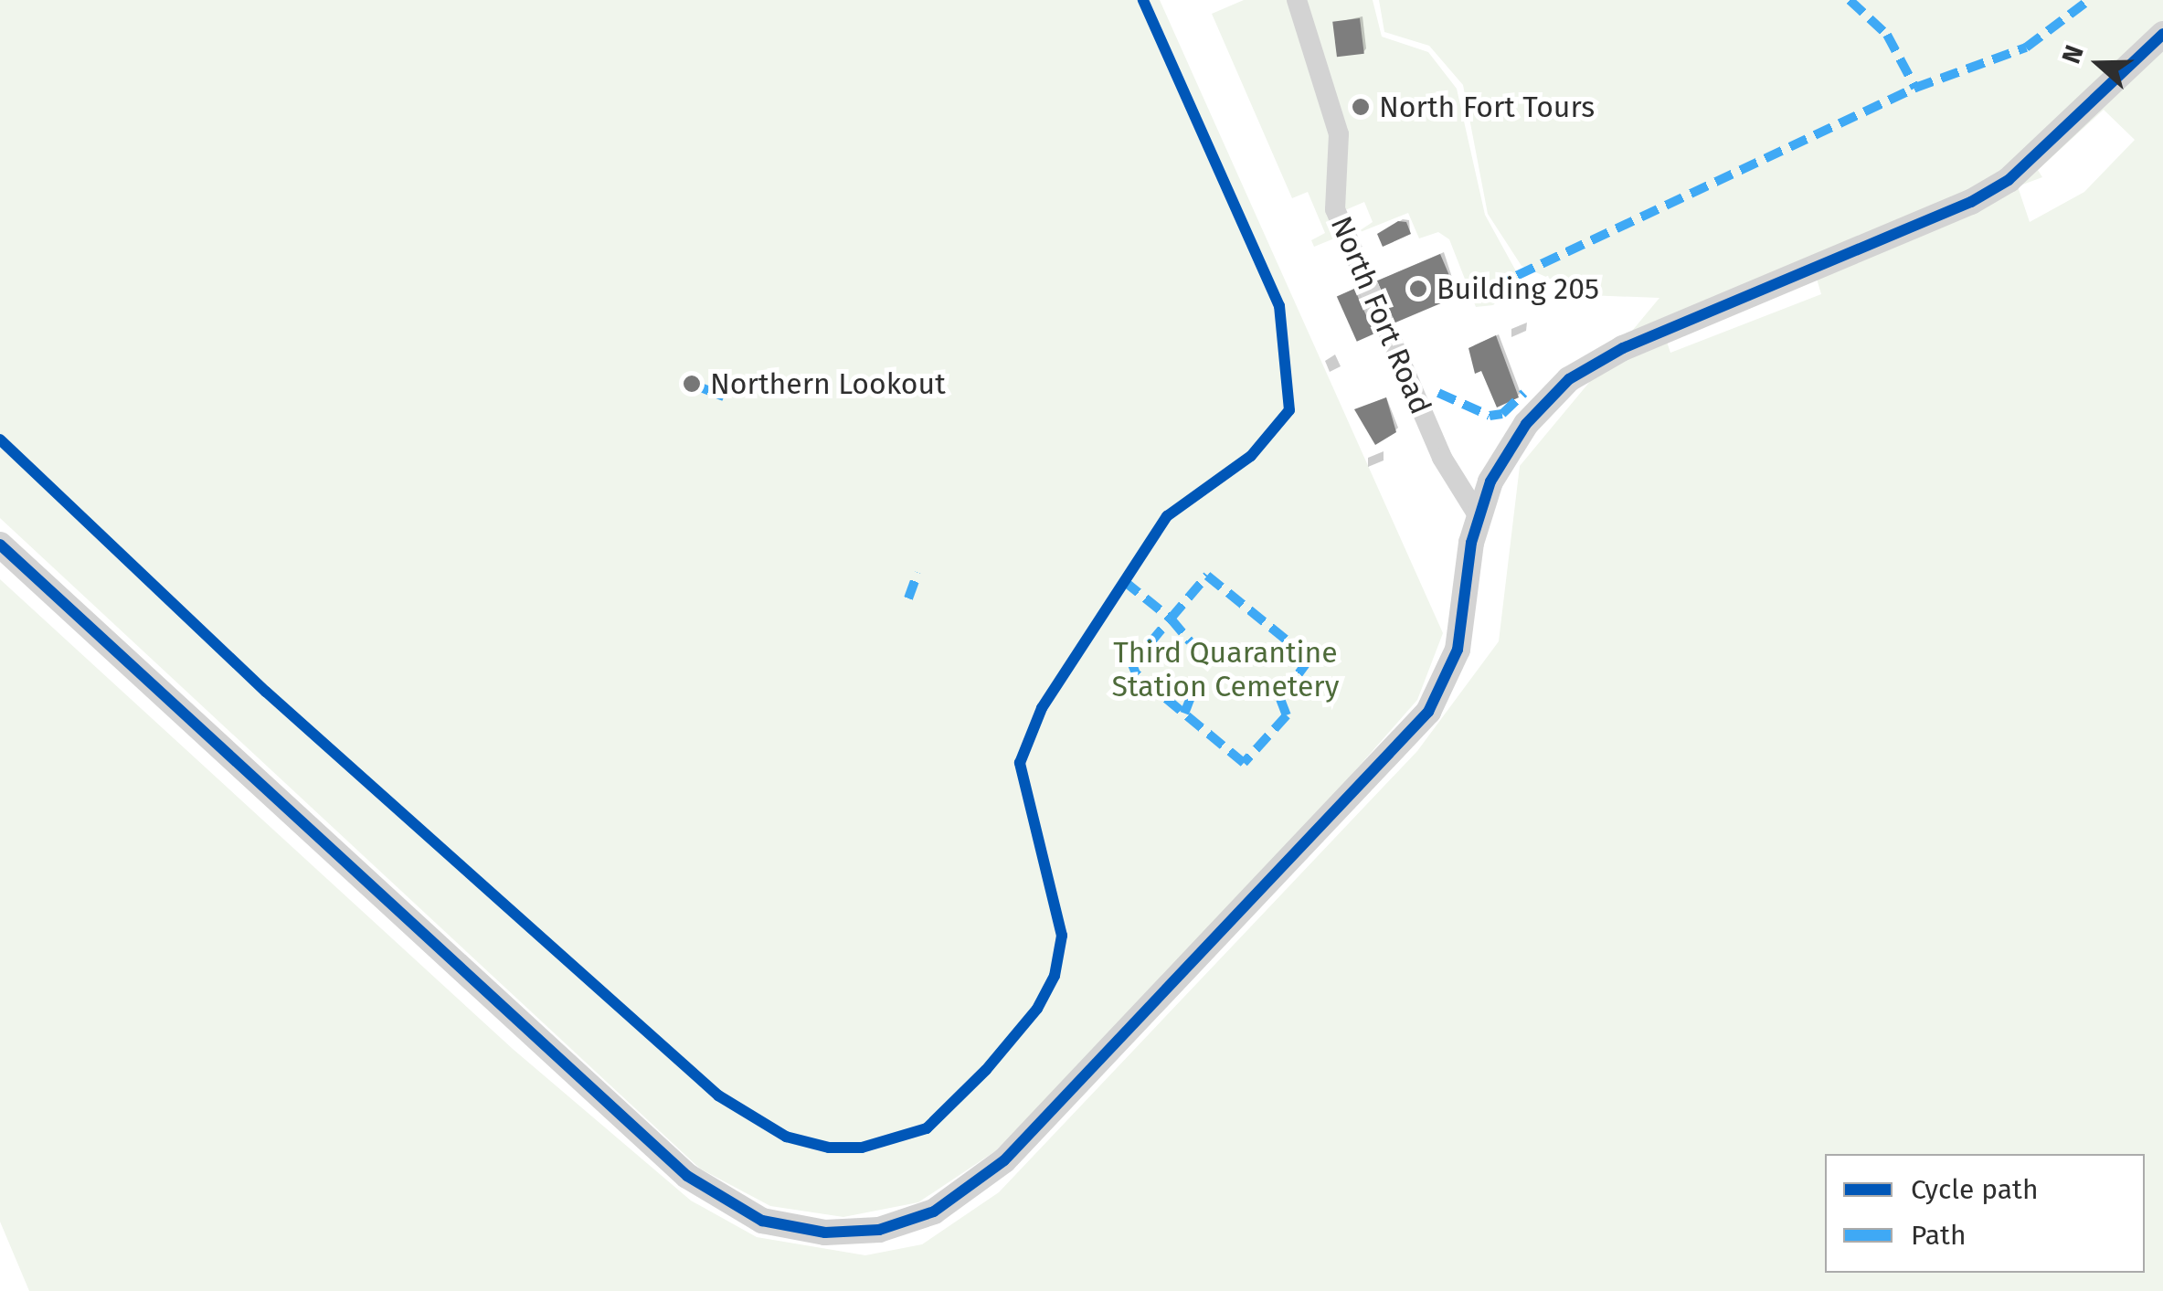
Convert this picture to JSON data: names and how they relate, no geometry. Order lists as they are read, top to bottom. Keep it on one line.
{"streets":{"street":["North Fort Road"]},"parks":["Third Quarantine Station Cemetery"],"places":["North Fort Tours","Building 205","Northern Lookout"],"legend":["Cycle path","Path"],"north":"left"}
